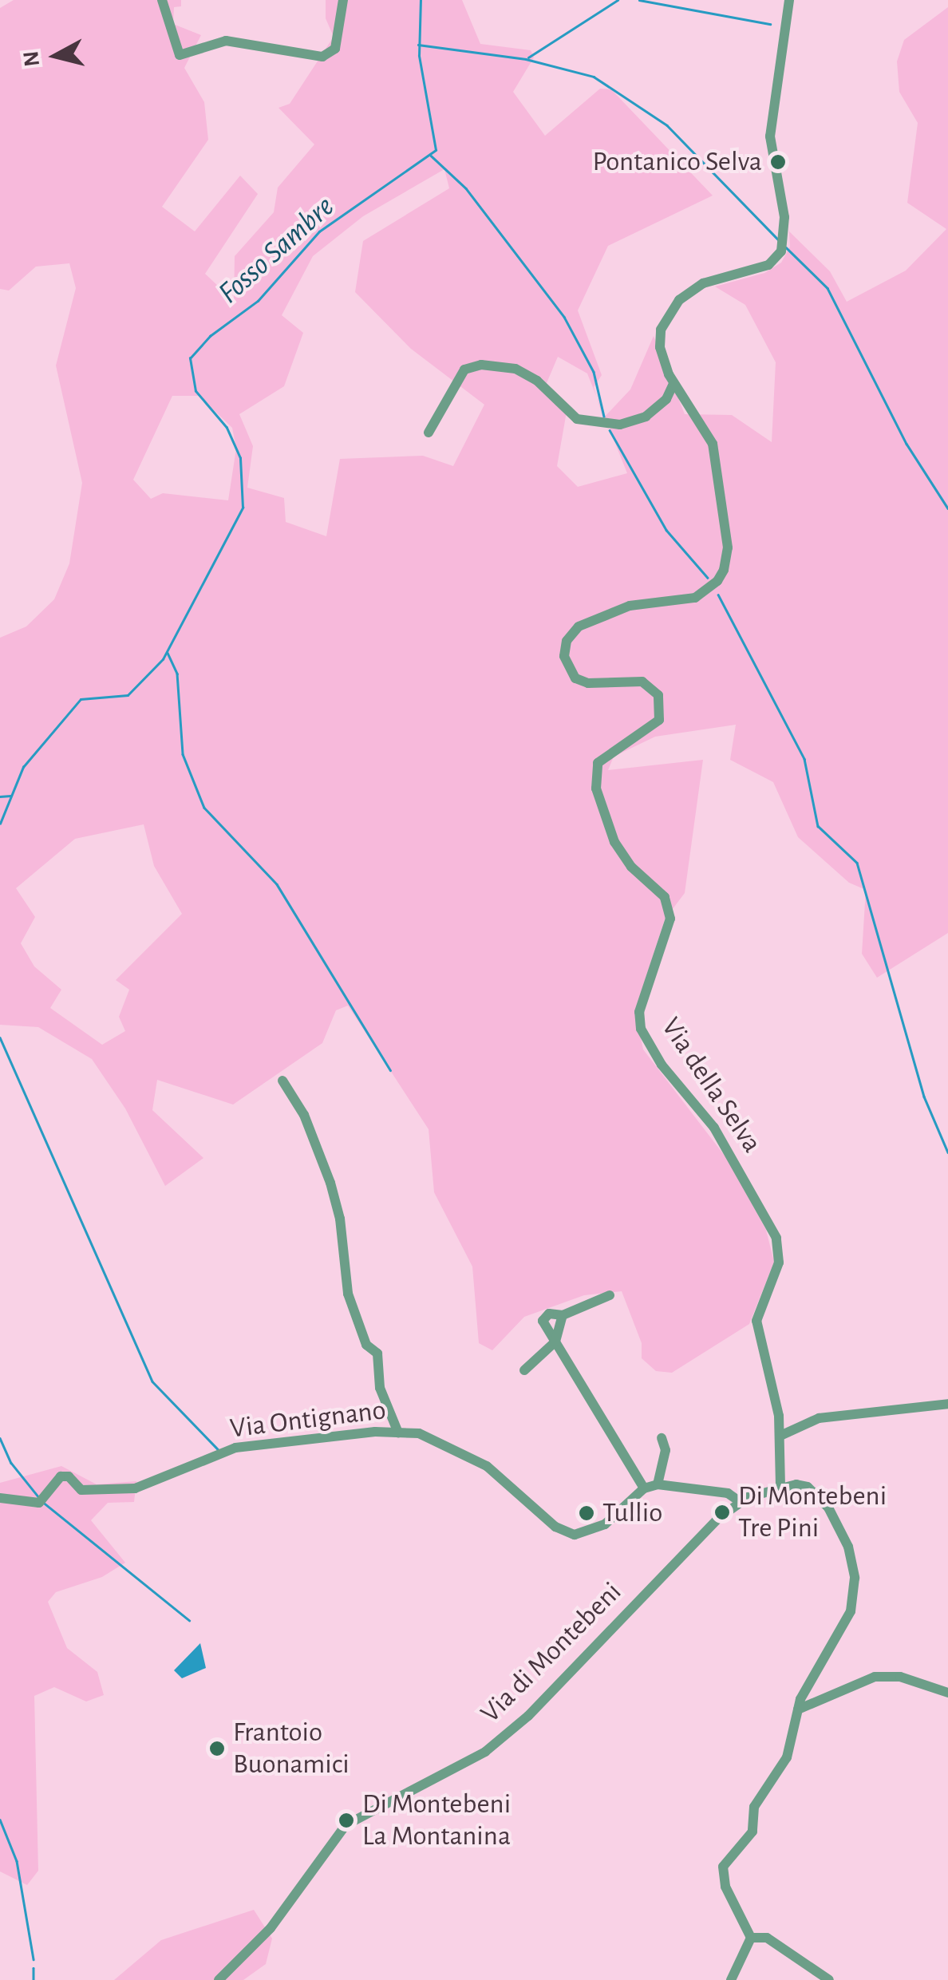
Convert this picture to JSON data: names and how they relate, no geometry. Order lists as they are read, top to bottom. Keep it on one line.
{"streets":{"street":["Via della Selva","Via Ontignano","Via di Montebeni"]},"crossings":[["Via della Selva","Via di Montebeni"],["Via Ontignano","Via di Montebeni"]],"water":["Fosso Sambre"],"places":["Pontanico Selva","Di Montebeni Tre Pini","Tullio","Frantoio Buonamici","Di Montebeni La Montanina"],"north":"left"}
